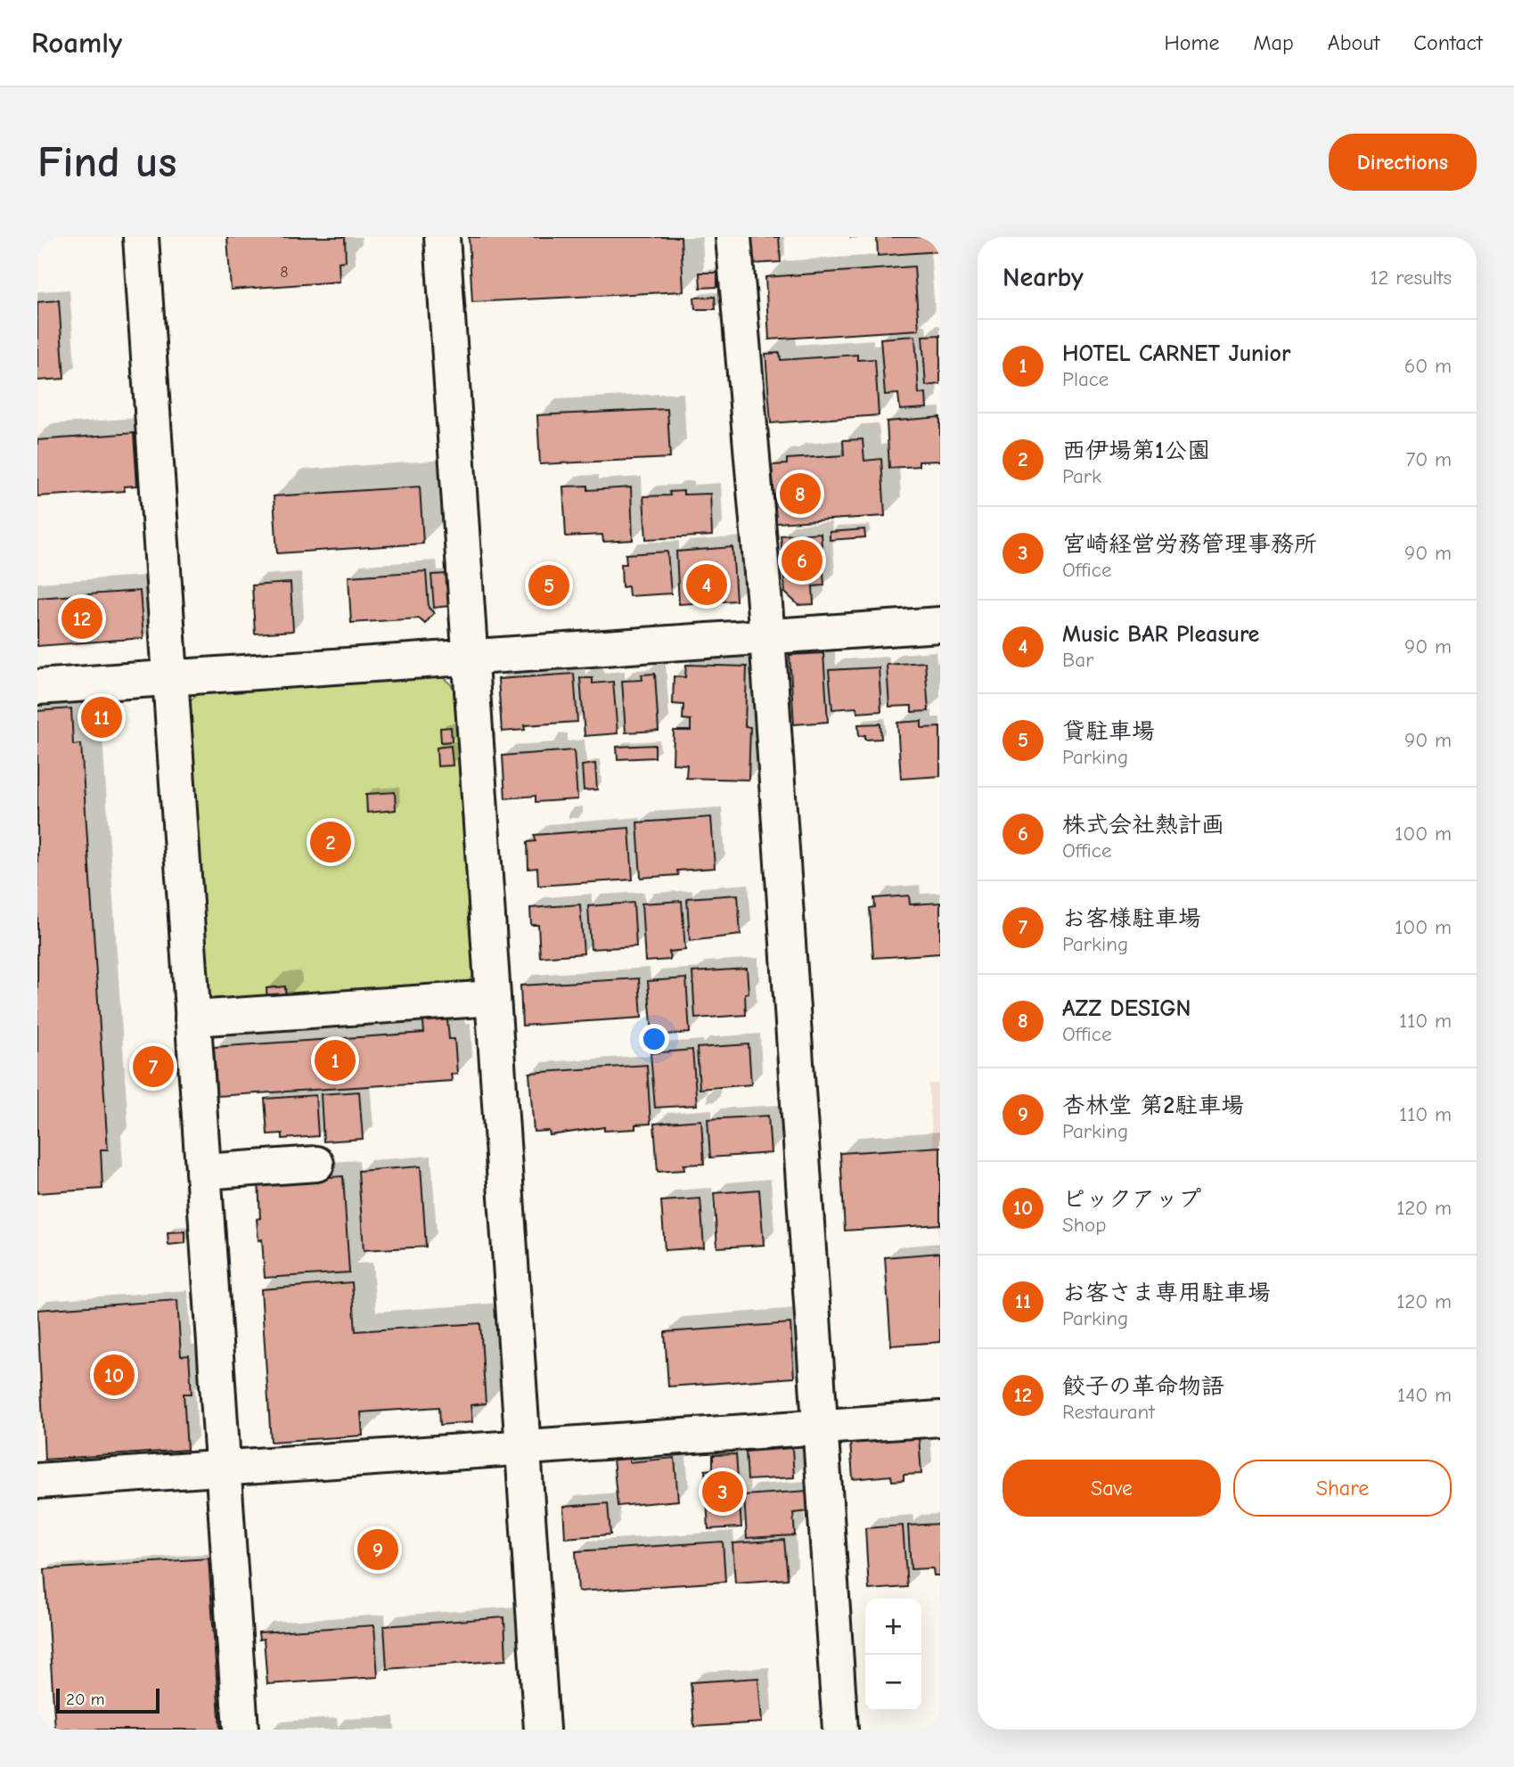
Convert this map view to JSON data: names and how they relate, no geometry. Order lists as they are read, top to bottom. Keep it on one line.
{"house_numbers":["8"],"scale_bar":"20 m","page":{"header":"Roamly","nav":["Home","Map","About","Contact"],"buttons":["Directions",["Save","Share"]],"title":"Find us","heading":["Nearby","12 results"],"list":[{"mark":"1","name":"HOTEL CARNET Junior","note":"Place","value":"60 m"},{"mark":"2","name":"西伊場第1公園","note":"Park","value":"70 m"},{"mark":"3","name":"宮崎経営労務管理事務所","note":"Office","value":"90 m"},{"mark":"4","name":"Music BAR Pleasure","note":"Bar","value":"90 m"},{"mark":"5","name":"貸駐車場","note":"Parking","value":"90 m"},{"mark":"6","name":"株式会社熱計画","note":"Office","value":"100 m"},{"mark":"7","name":"お客様駐車場","note":"Parking","value":"100 m"},{"mark":"8","name":"AZZ DESIGN","note":"Office","value":"110 m"},{"mark":"9","name":"杏林堂 第2駐車場","note":"Parking","value":"110 m"},{"mark":"10","name":"ピックアップ","note":"Shop","value":"120 m"},{"mark":"11","name":"お客さま専用駐車場","note":"Parking","value":"120 m"},{"mark":"12","name":"餃子の革命物語","note":"Restaurant","value":"140 m"}],"pins":["8","6","4","5","12","11","2","1","7","10","3","9"],"map_buttons":["+","−"],"scale":"20 m"}}
